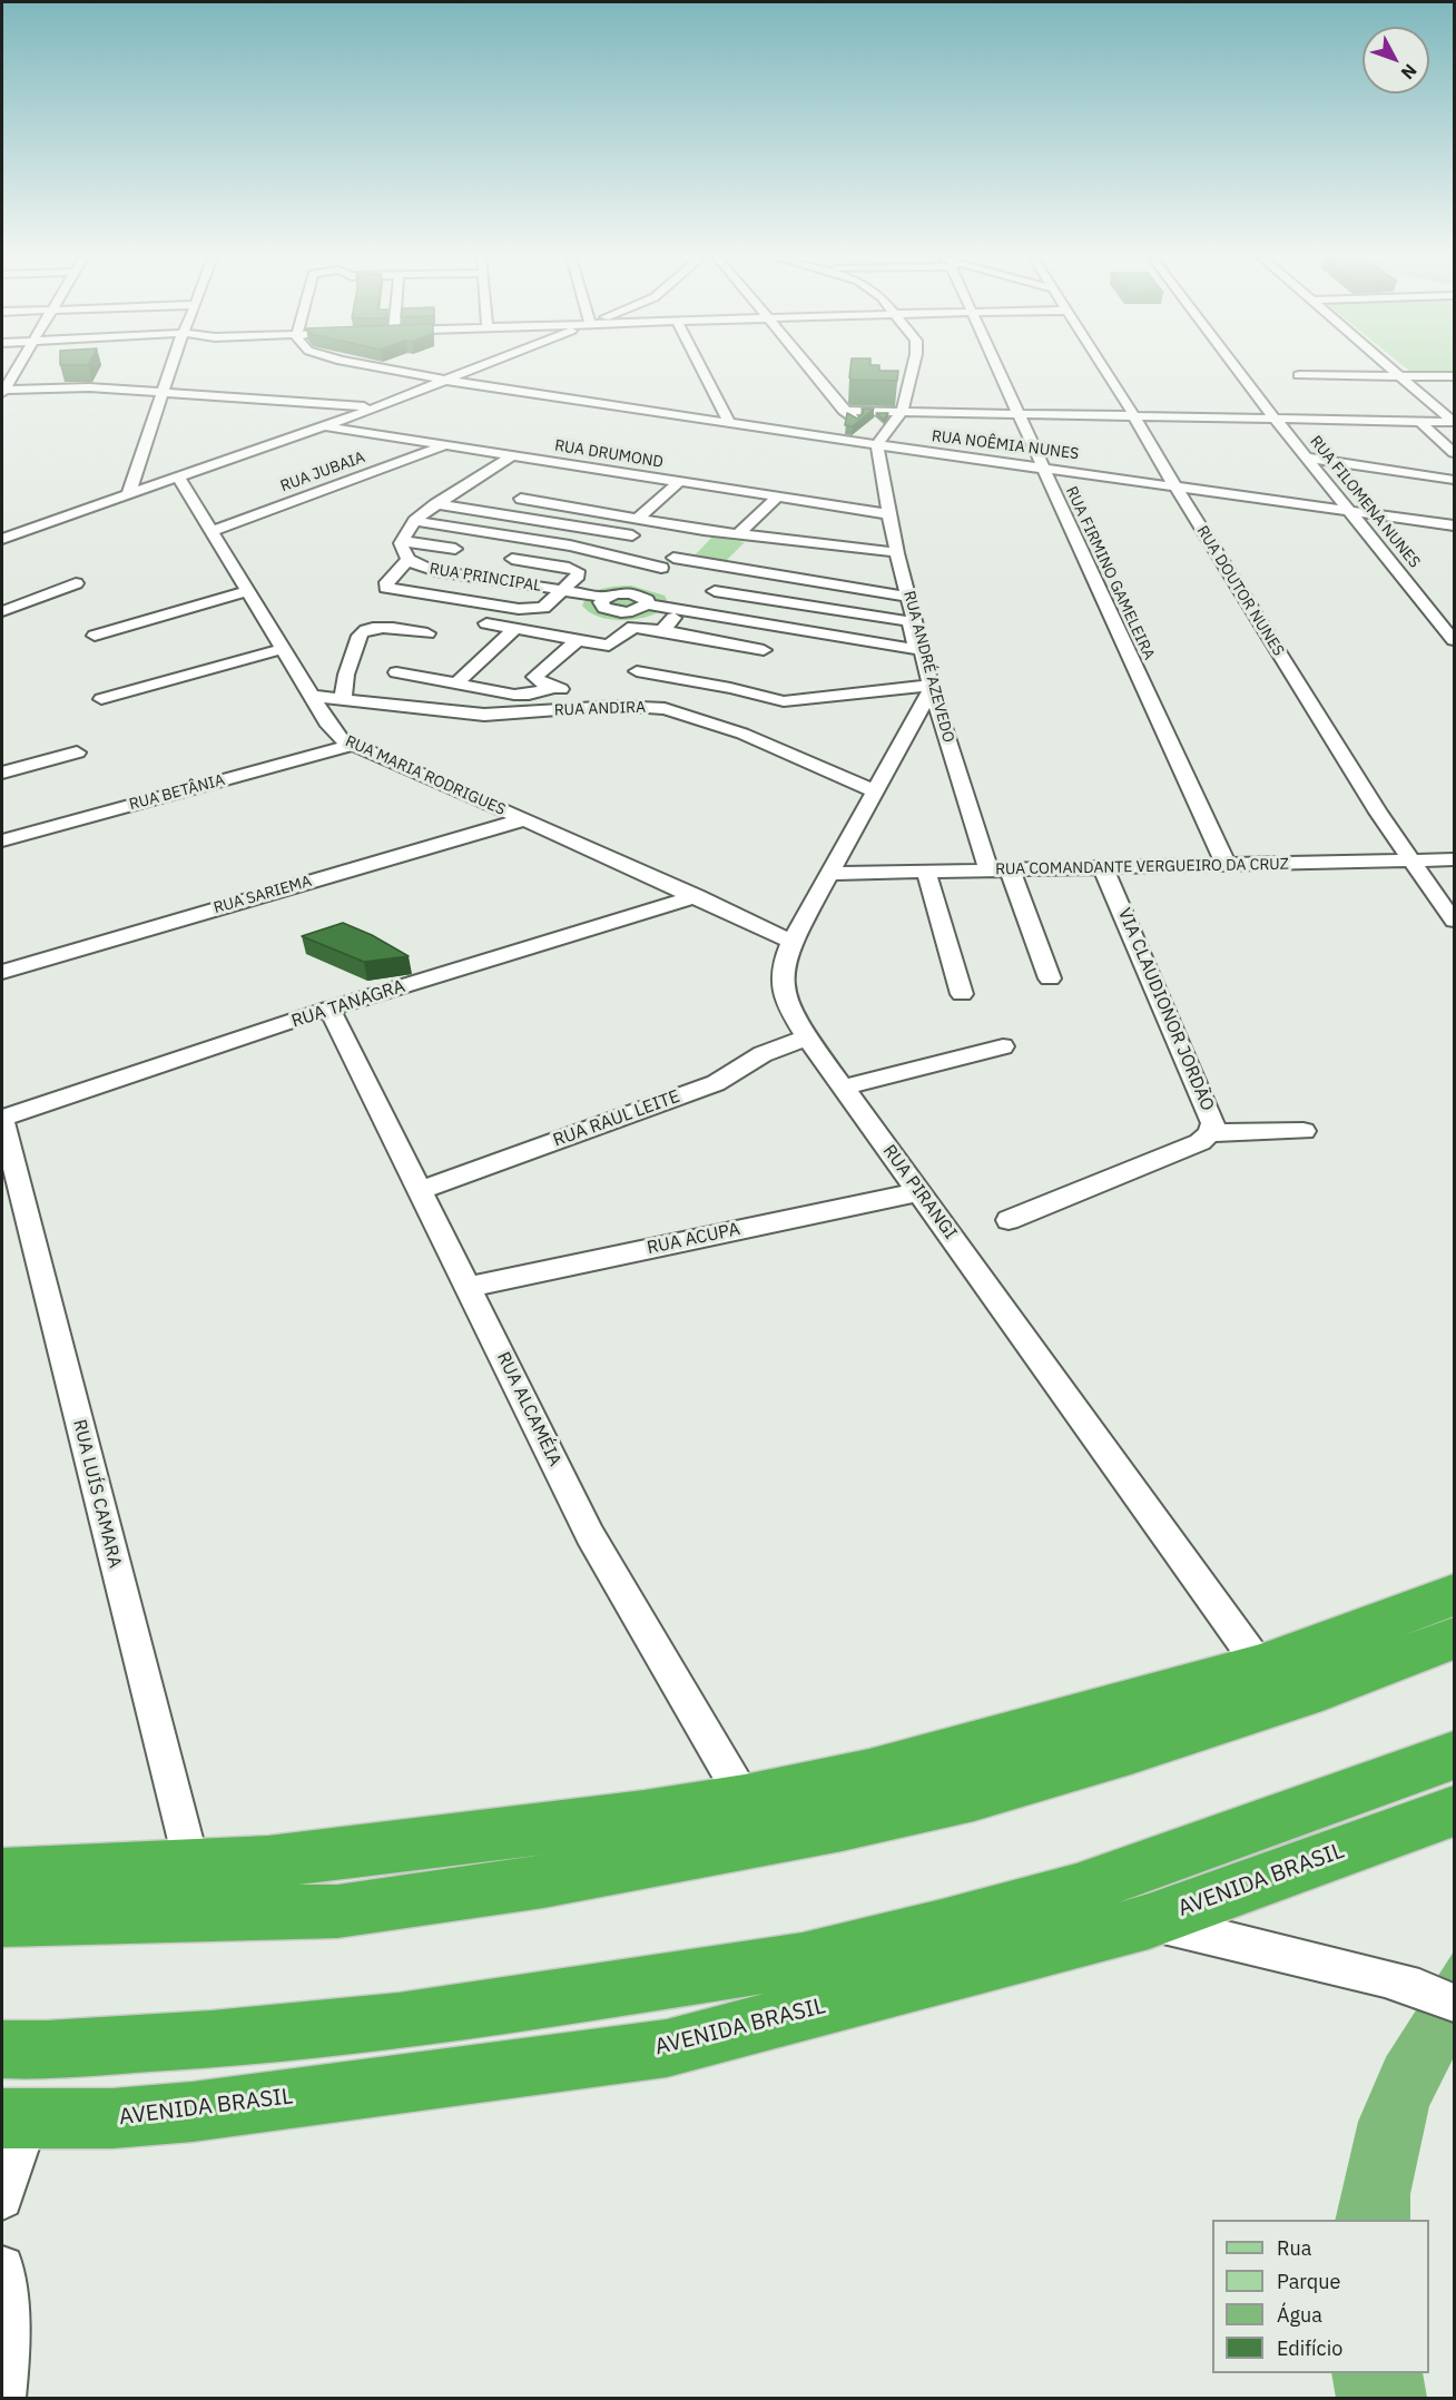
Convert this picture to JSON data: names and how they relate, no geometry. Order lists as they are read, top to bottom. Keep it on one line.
{"streets":{"highway":["AVENIDA BRASIL"],"street":["RUA NOÊMIA NUNES","RUA DRUMOND","RUA JUBAIA","RUA FILOMENA NUNES","RUA FIRMINO GAMELEIRA","RUA PRINCIPAL","RUA DOUTOR NUNES","RUA ANDRÉ AZEVEDO","RUA ANDIRA","RUA MARIA RODRIGUES","RUA BETÂNIA","RUA COMANDANTE VERGUEIRO DA CRUZ","RUA SARIEMA","RUA TANAGRA","VIA CLAUDIONOR JORDÃO","RUA RAUL LEITE","RUA PIRANGI","RUA ACUPA","RUA ALCAMÉIA","RUA LUÍS CAMARA"]},"crossings":[["RUA NOÊMIA NUNES","RUA FILOMENA NUNES"],["RUA NOÊMIA NUNES","RUA FIRMINO GAMELEIRA"],["RUA NOÊMIA NUNES","RUA DOUTOR NUNES"],["RUA NOÊMIA NUNES","RUA ANDRÉ AZEVEDO"],["RUA DRUMOND","RUA JUBAIA"],["RUA DRUMOND","RUA ANDRÉ AZEVEDO"],["RUA JUBAIA","RUA MARIA RODRIGUES"],["RUA FIRMINO GAMELEIRA","RUA COMANDANTE VERGUEIRO DA CRUZ"],["RUA DOUTOR NUNES","RUA COMANDANTE VERGUEIRO DA CRUZ"],["RUA ANDRÉ AZEVEDO","RUA COMANDANTE VERGUEIRO DA CRUZ"],["RUA ANDRÉ AZEVEDO","RUA PIRANGI"],["RUA ANDIRA","RUA MARIA RODRIGUES"],["RUA ANDIRA","RUA PIRANGI"],["RUA MARIA RODRIGUES","RUA BETÂNIA"],["RUA MARIA RODRIGUES","RUA SARIEMA"],["RUA MARIA RODRIGUES","RUA TANAGRA"],["RUA MARIA RODRIGUES","RUA PIRANGI"],["RUA COMANDANTE VERGUEIRO DA CRUZ","VIA CLAUDIONOR JORDÃO"],["RUA COMANDANTE VERGUEIRO DA CRUZ","RUA PIRANGI"],["RUA TANAGRA","RUA ALCAMÉIA"],["RUA TANAGRA","RUA LUÍS CAMARA"],["RUA RAUL LEITE","RUA PIRANGI"],["RUA RAUL LEITE","RUA ALCAMÉIA"],["RUA PIRANGI","RUA ACUPA"],["RUA ACUPA","RUA ALCAMÉIA"]],"legend":["Rua","Parque","Água","Edifício"],"north":"bottom right"}
